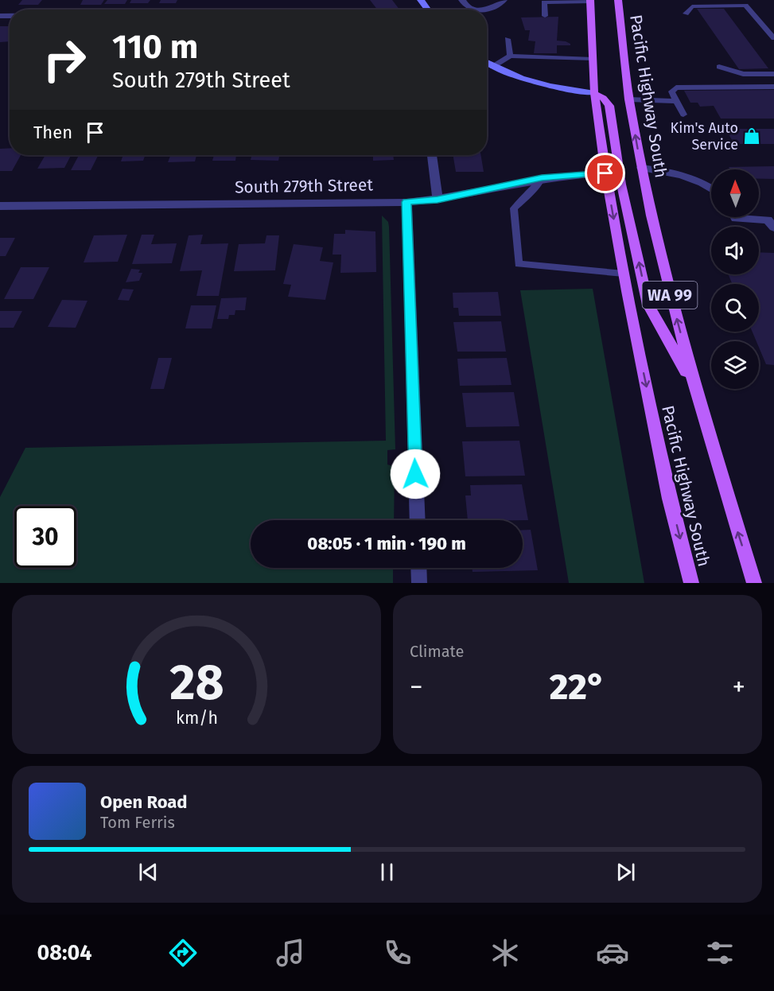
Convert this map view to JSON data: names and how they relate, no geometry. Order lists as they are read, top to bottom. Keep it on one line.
{"streets":{"main road":["Pacific Highway South","WA 99"],"street":["South 279th Street"]},"crossings":[["Pacific Highway South","South 279th Street"]],"places":{"shop":["Kim's Auto Service"]},"north":"top","page":{"turn":["110 m","South 279th Street"],"then":"Then","limit":"30","trip":"08:05 · 1 min · 190 m","tile":"Climate","heat":["−","22°","+"],"song":["Open Road","Tom Ferris"],"tabs":"08:04","gauge":["28","km/h"]}}
